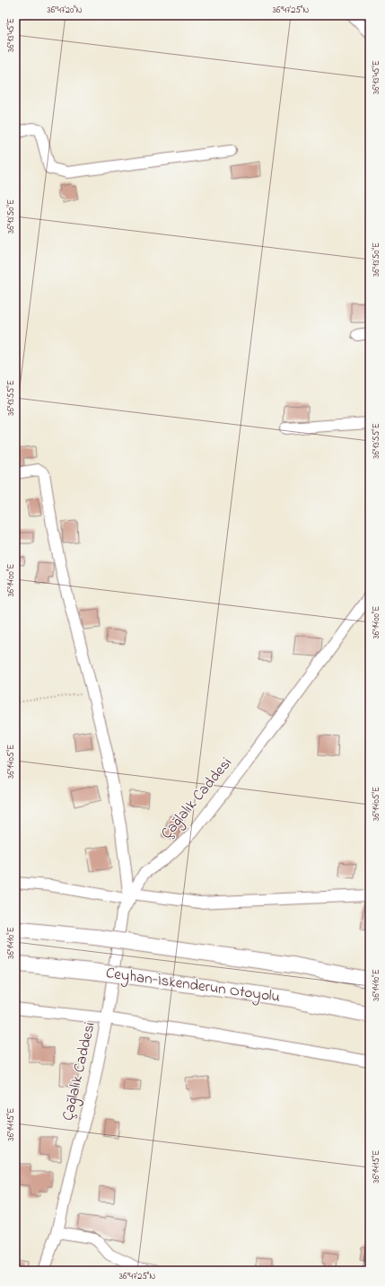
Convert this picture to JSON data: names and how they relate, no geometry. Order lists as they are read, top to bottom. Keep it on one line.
{"streets":{"highway":["Ceyhan-İskenderun Otoyolu"],"street":["Çağlalık Caddesi"]},"coordinates":["36°47'20\"N","36°47'25\"N","36°13'45\"E","36°13'50\"E","36°13'55\"E","36°14'00\"E","36°14'05\"E","36°14'10\"E","36°14'15\"E"]}
